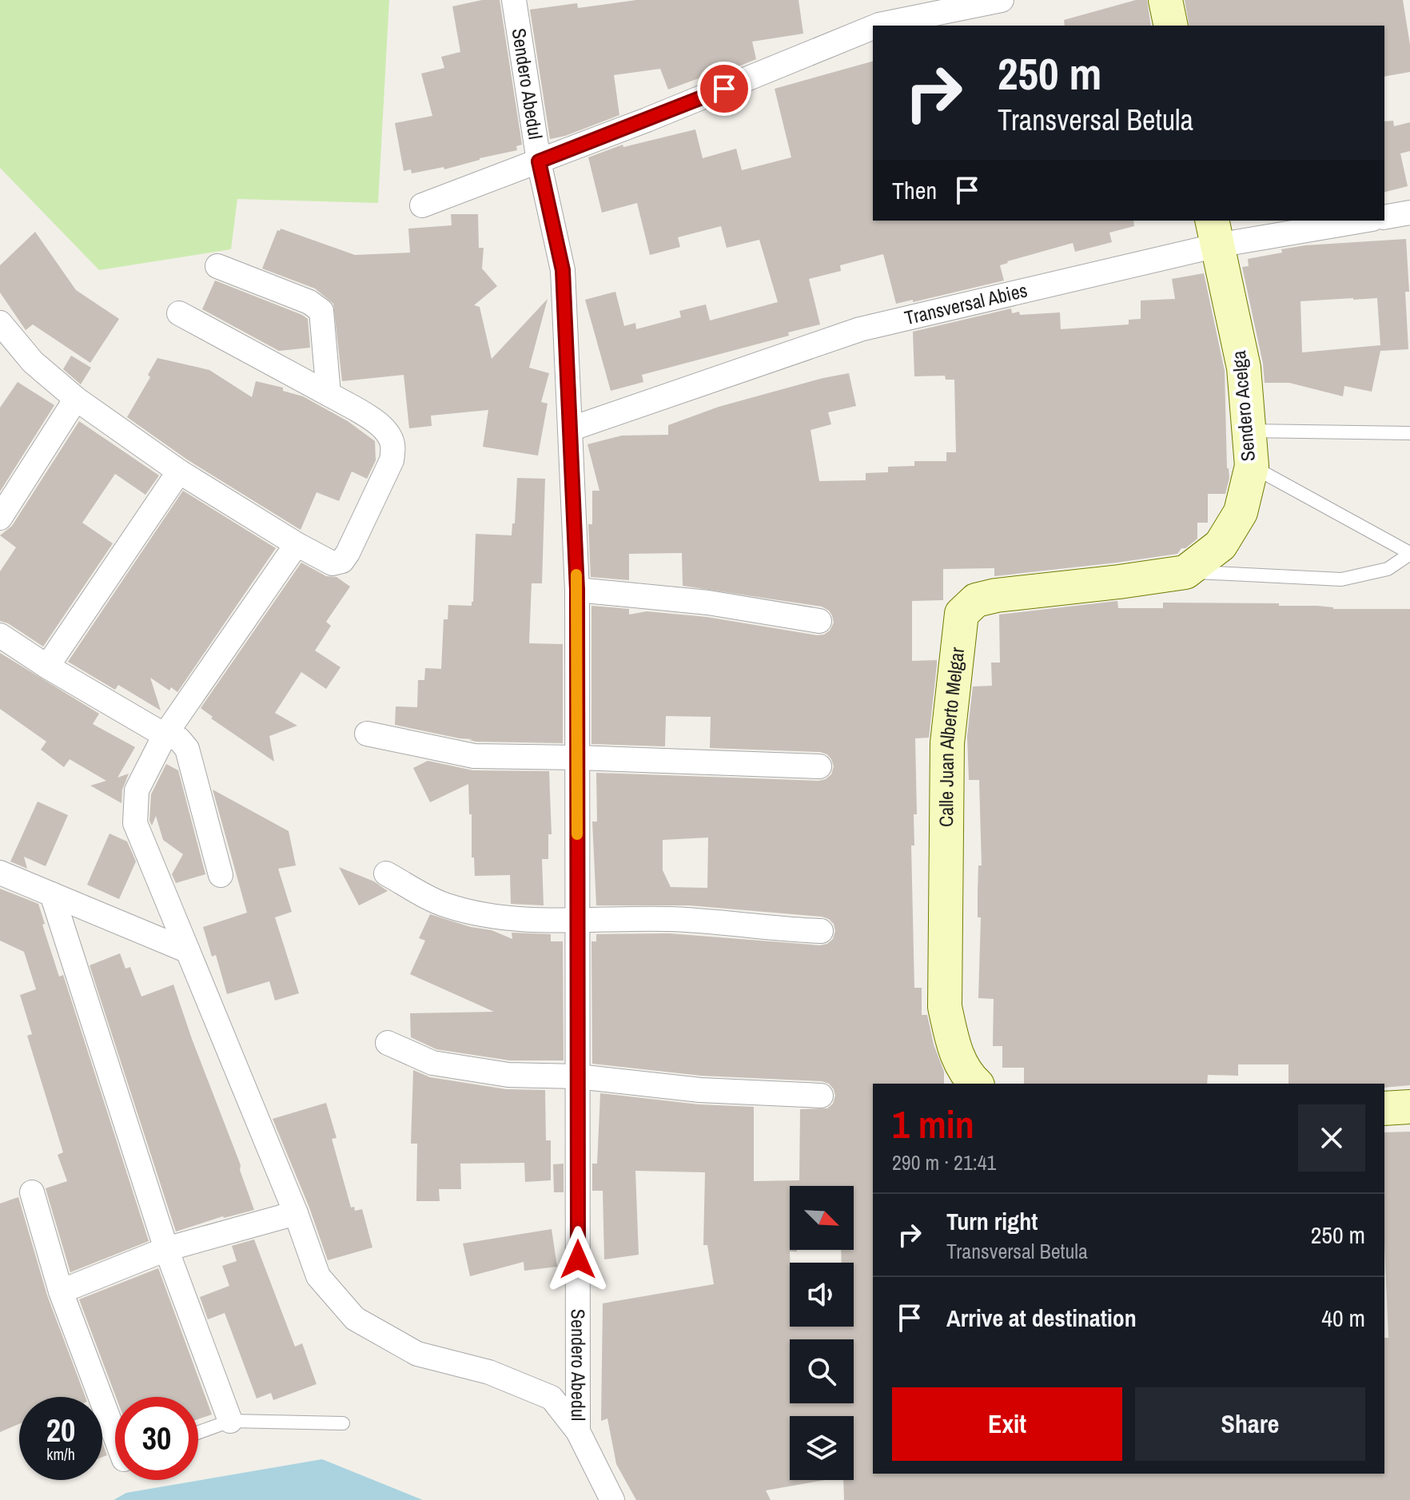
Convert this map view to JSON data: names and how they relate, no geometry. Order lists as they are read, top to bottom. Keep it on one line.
{"streets":{"street":["Sendero Abedul","Transversal Abies","Sendero Acelga","Calle Juan Alberto Melgar"]},"crossings":[["Sendero Abedul","Transversal Abies"],["Transversal Abies","Sendero Acelga"],["Sendero Acelga","Calle Juan Alberto Melgar"]],"north":"bottom right","page":{"turn":["250 m","Transversal Betula"],"then":"Then","heading":["1 min","290 m · 21:41"],"list":[{"name":"Turn right","note":"Transversal Betula","value":"250 m"},{"name":"Arrive at destination","value":"40 m"}],"buttons":["Exit","Share"],"speed":"20 km/h","limit":"30"}}
